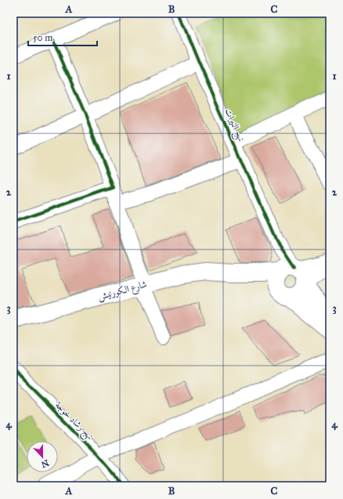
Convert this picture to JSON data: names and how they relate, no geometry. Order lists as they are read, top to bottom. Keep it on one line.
{"streets":{"main road":["شارع الكورنيش"],"street":["نهج النيرات","نهج رشاد خوجة"]},"crossings":[["نهج النيرات","شارع الكورنيش"]],"scale_bar":"50 m","north":"bottom","grid":{"columns":["A","B","C"],"rows":["1","2","3","4"]}}
